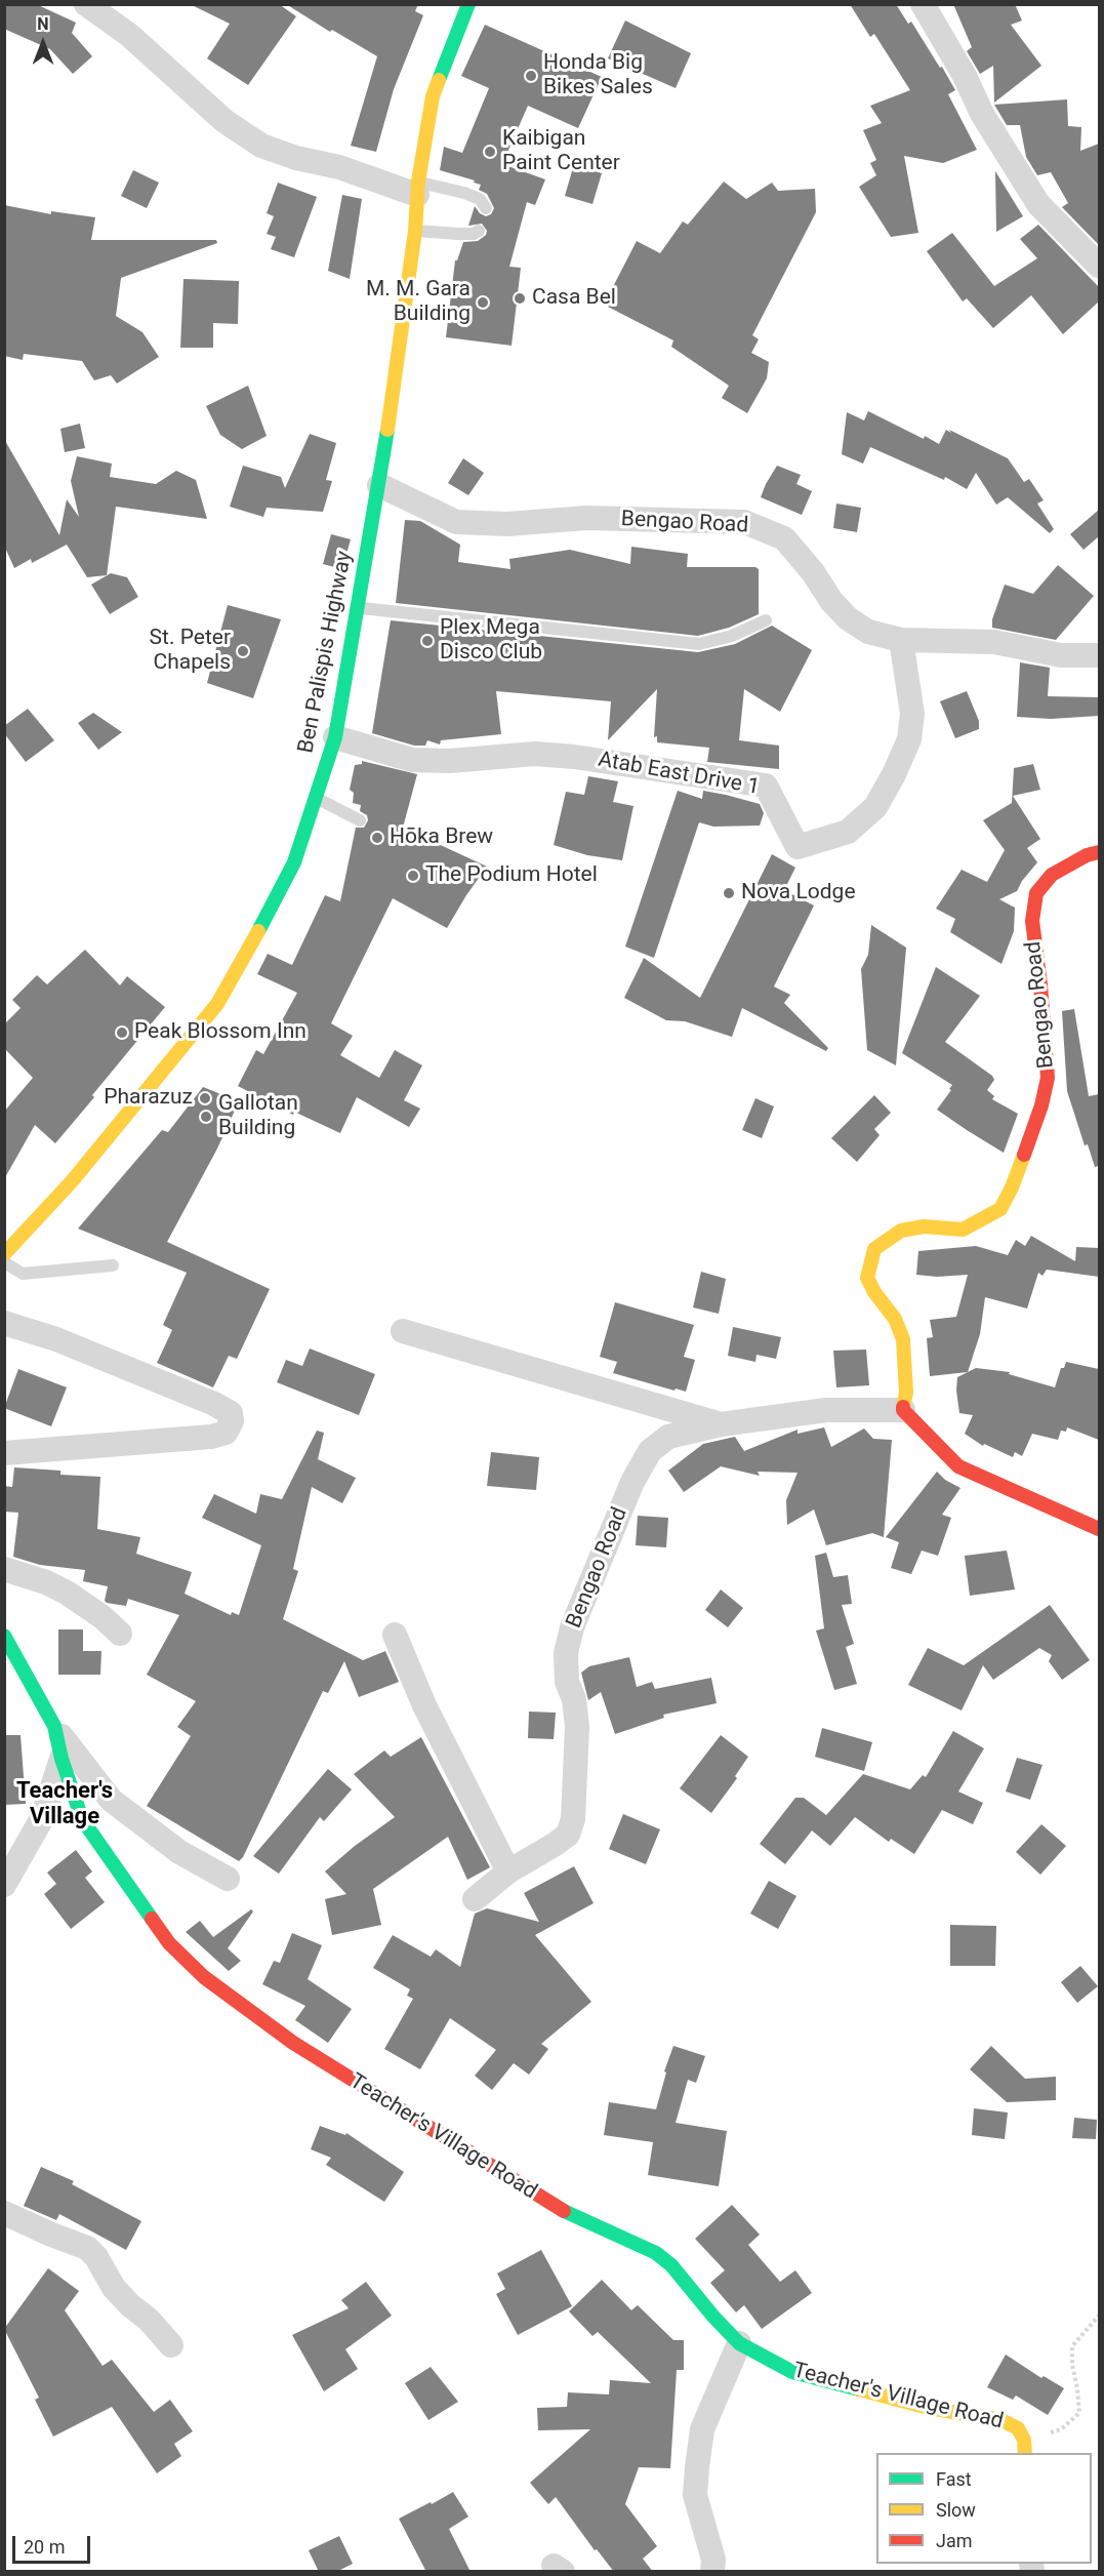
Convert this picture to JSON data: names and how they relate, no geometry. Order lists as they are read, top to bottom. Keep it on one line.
{"streets":{"street":["Bengao Road","Ben Palispis Highway","Atab East Drive 1","Teacher's Village Road"]},"crossings":[["Bengao Road","Ben Palispis Highway"],["Bengao Road","Atab East Drive 1"],["Ben Palispis Highway","Atab East Drive 1"]],"districts":["Teacher's Village"],"places":["Honda Big Bikes Sales","Kaibigan Paint Center","Casa Bel","M. M. Gara Building","Plex Mega Disco Club","St. Peter Chapels","Hōka Brew","The Podium Hotel","Nova Lodge","Peak Blossom Inn","Pharazuz","Gallotan Building"],"legend":["Fast","Slow","Jam"],"scale_bar":"20 m","north":"top"}
